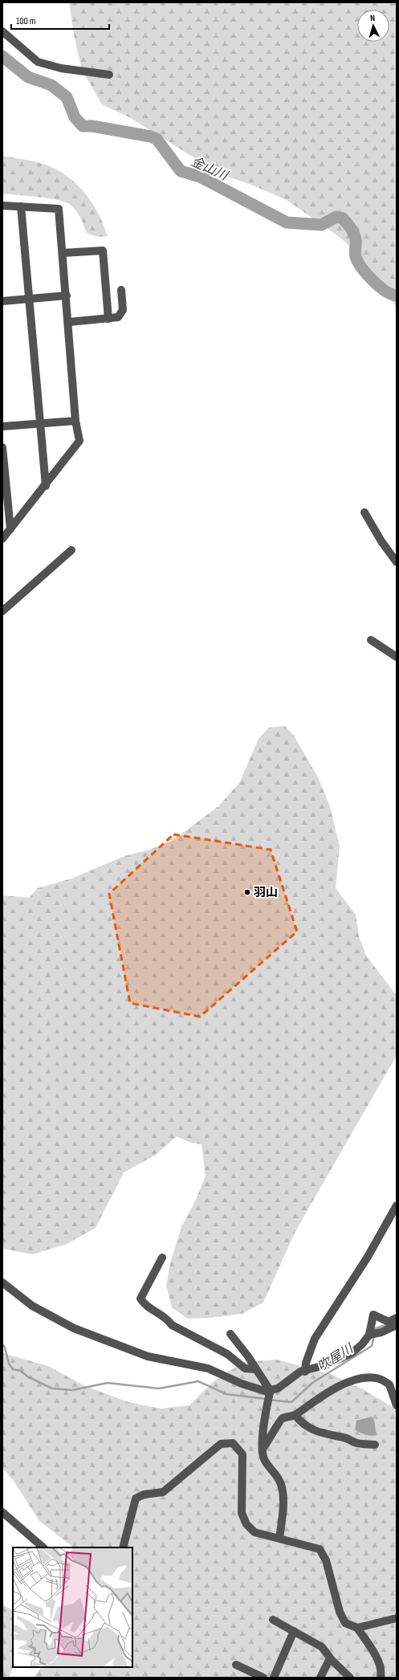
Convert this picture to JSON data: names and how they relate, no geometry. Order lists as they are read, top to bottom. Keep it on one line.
{"water":["金山川","吹屋川"],"places":["羽山"],"scale_bar":"100 m","north":"top"}
